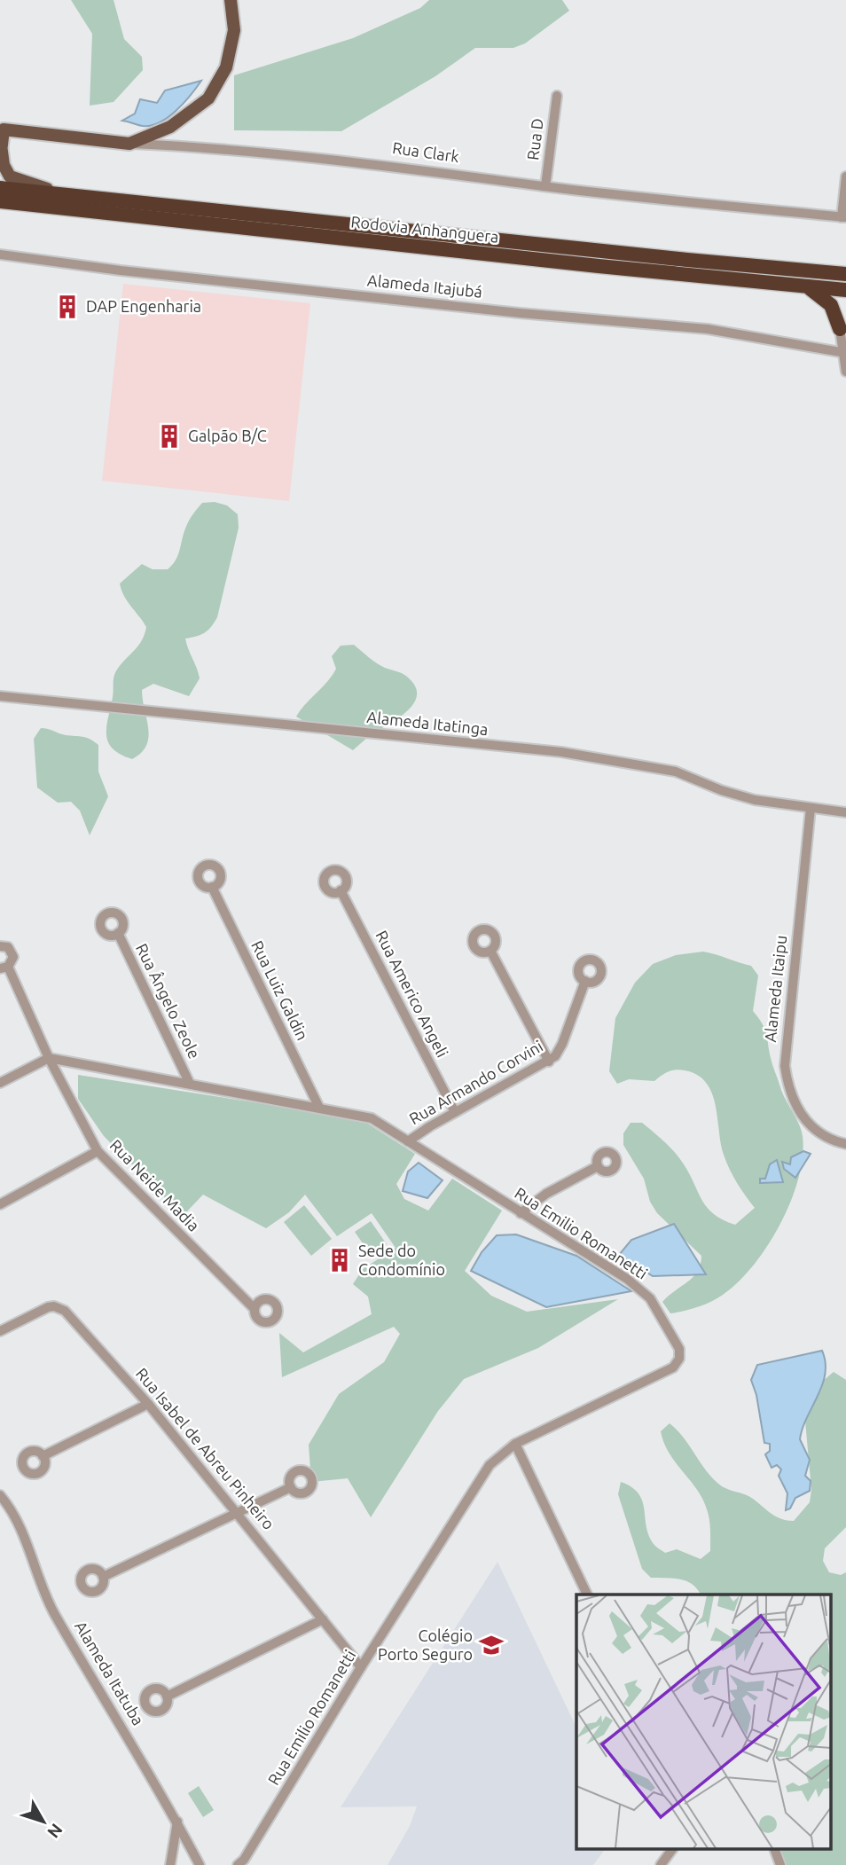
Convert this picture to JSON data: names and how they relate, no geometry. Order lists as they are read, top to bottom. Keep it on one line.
{"streets":{"highway":["Rodovia Anhanguera"],"main road":["Rua Clark"],"street":["Rua D","Alameda Itajubá","Alameda Itatinga","Alameda Itaipu","Rua Luiz Galdin","Rua Americo Angeli","Rua Ângelo Zeole","Rua Armando Corvini","Rua Neide Madia","Rua Emilio Romanetti","Rua Isabel de Abreu Pinheiro","Alameda Itatuba"]},"crossings":[["Rua D","Rua Clark"],["Alameda Itatinga","Alameda Itaipu"],["Rua Luiz Galdin","Rua Emilio Romanetti"],["Rua Americo Angeli","Rua Armando Corvini"],["Rua Ângelo Zeole","Rua Emilio Romanetti"],["Rua Armando Corvini","Rua Emilio Romanetti"],["Rua Neide Madia","Rua Emilio Romanetti"],["Rua Emilio Romanetti","Rua Isabel de Abreu Pinheiro"]],"places":{"building":["DAP Engenharia","Galpão B/C","Sede do Condomínio"],"school or university":["Colégio Porto Seguro"]},"north":"bottom right"}
